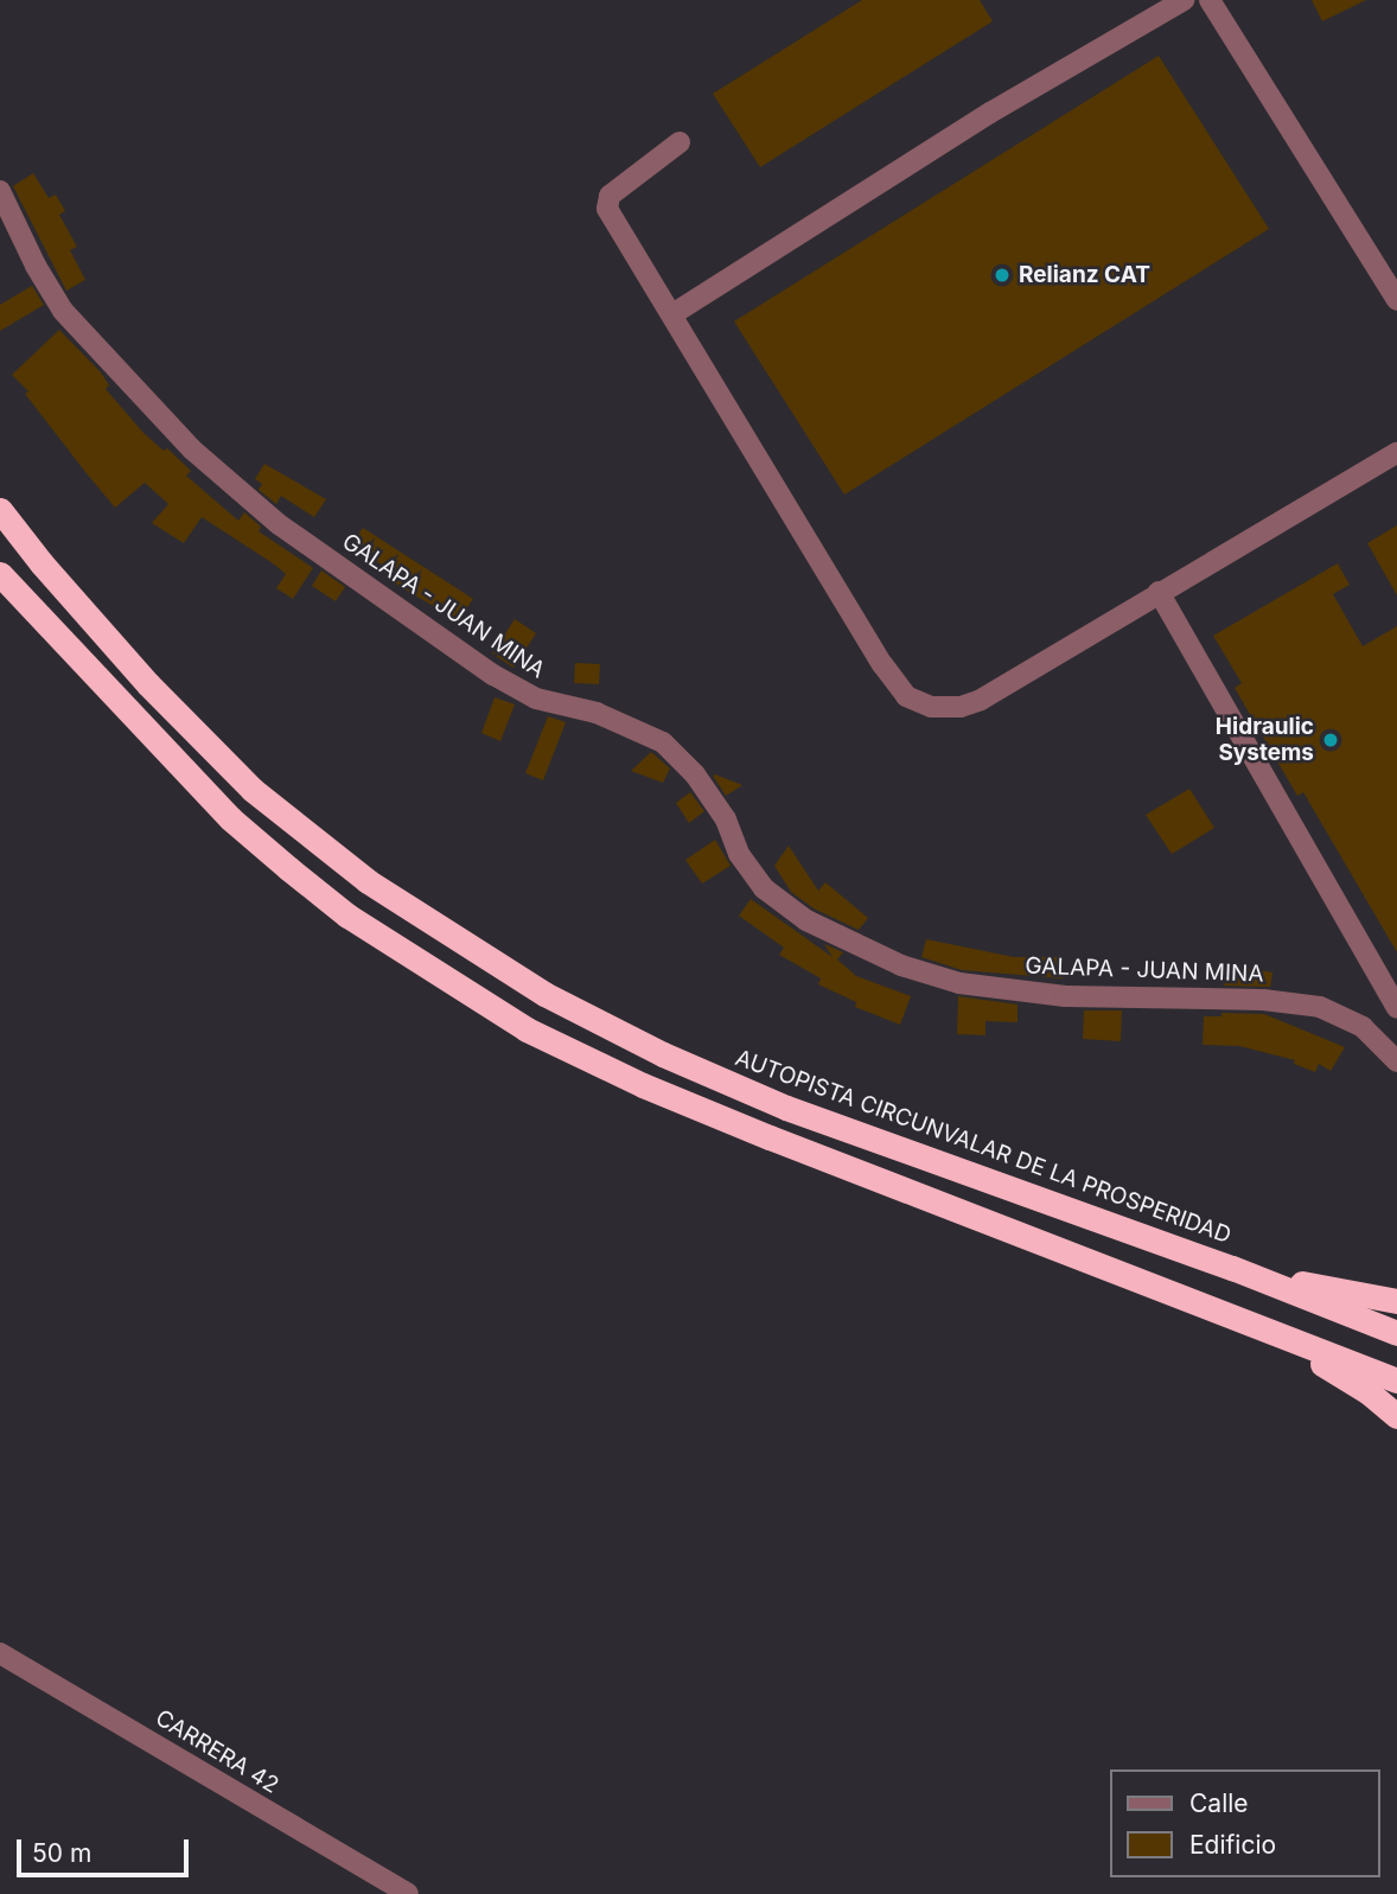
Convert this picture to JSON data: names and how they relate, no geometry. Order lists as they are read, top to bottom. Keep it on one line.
{"streets":{"highway":["AUTOPISTA CIRCUNVALAR DE LA PROSPERIDAD"],"street":["GALAPA - JUAN MINA","CARRERA 42"]},"places":["Relianz CAT","Hidraulic Systems"],"legend":["Calle","Edificio"],"scale_bar":"50 m"}
